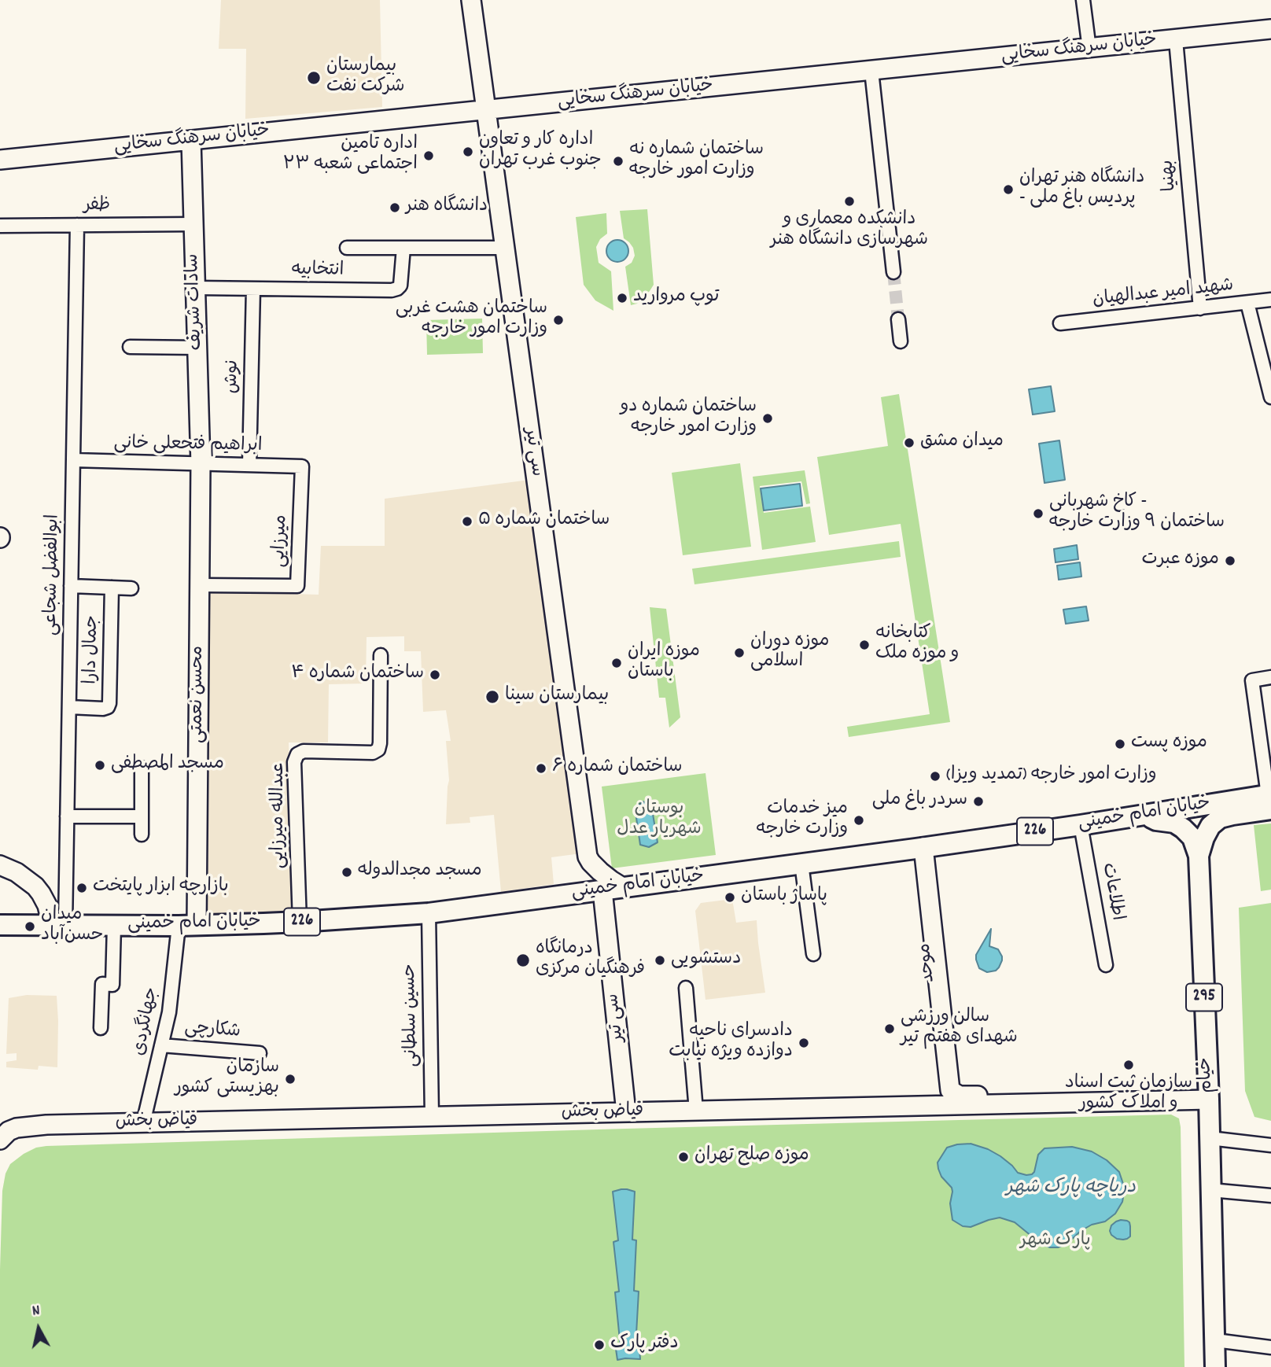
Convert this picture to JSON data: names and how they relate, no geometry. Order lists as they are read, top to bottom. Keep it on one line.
{"streets":{"main road":["خیابان امام خمینی","226","295","خیام"],"street":["خیابان سرهنگ سخایی","بهنیا","ظفر","انتخابیه","شهید امیر عبدالهیان","سادات شریف","نوش","ابراهیم فتحعلی خانی","سی تیر","میرزایی","ابوالفضل شجاعی","جمال دارا","محسن نعمتی","عبدالله میرزایی","اطلاعات","موحد","حسین سلطانی","جهانگردی","شکارچی","فیاض بخش"]},"crossings":[["خیابان سرهنگ سخایی","بهنیا"],["خیابان سرهنگ سخایی","سادات شریف"],["خیابان سرهنگ سخایی","سی تیر"],["بهنیا","شهید امیر عبدالهیان"],["ظفر","سادات شریف"],["ظفر","ابوالفضل شجاعی"],["انتخابیه","سادات شریف"],["انتخابیه","نوش"],["سادات شریف","ابراهیم فتحعلی خانی"],["سادات شریف","محسن نعمتی"],["نوش","ابراهیم فتحعلی خانی"],["ابراهیم فتحعلی خانی","میرزایی"],["ابراهیم فتحعلی خانی","ابوالفضل شجاعی"],["ابراهیم فتحعلی خانی","محسن نعمتی"],["سی تیر","خیابان امام خمینی"],["سی تیر","فیاض بخش"],["میرزایی","محسن نعمتی"],["ابوالفضل شجاعی","جمال دارا"],["ابوالفضل شجاعی","خیابان امام خمینی"],["محسن نعمتی","خیابان امام خمینی"],["محسن نعمتی","جهانگردی"],["خیابان امام خمینی","عبدالله میرزایی"],["خیابان امام خمینی","اطلاعات"],["خیابان امام خمینی","موحد"],["خیابان امام خمینی","حسین سلطانی"],["خیابان امام خمینی","جهانگردی"],["خیابان امام خمینی","خیام"],["موحد","فیاض بخش"],["حسین سلطانی","فیاض بخش"],["جهانگردی","شکارچی"],["جهانگردی","فیاض بخش"],["خیام","فیاض بخش"]],"water":["دریاچه پارک شهر"],"parks":["بوستان شهریار عدل","پارک شهر"],"places":["بیمارستان شرکت نفت","اداره کار و تعاون جنوب غرب تهران","اداره تامین اجتماعی شعبه ۲۳","ساختمان شماره نه وزارت امور خارجه","دانشگاه هنر تهران - پردیس باغ ملی","دانشکده معماری و شهرسازی دانشگاه هنر","دانشگاه هنر","توپ مروارید","ساختمان هشت غربی وزارت امور خارجه","ساختمان شماره دو وزارت امور خارجه","میدان مشق","کاخ شهربانی - ساختمان ۹ وزارت خارجه","ساختمان شماره ۵","موزه عبرت","کتابخانه و موزه ملک","موزه دوران اسلامی","موزه ایران باستان","ساختمان شماره ۴","بیمارستان سینا","موزه پست","مسجد المصطفی","ساختمان شماره ۶","وزارت امور خارجه (تمدید ویزا)","سردر باغ ملی","میز خدمات وزارت خارجه","مسجد مجدالدوله","بازارچه ابزار پایتخت","پاساژ باستان","میدان حسن‌آباد","درمانگاه فرهنگیان مرکزی","دستشویی","سالن ورزشی شهدای هفتم تیر","دادسرای ناحیه دوازده ویژه نیابت","سازمان ثبت اسناد و املاک کشور","سازمان بهزیستی کشور","موزه صلح تهران","دفتر پارک"],"north":"top"}
